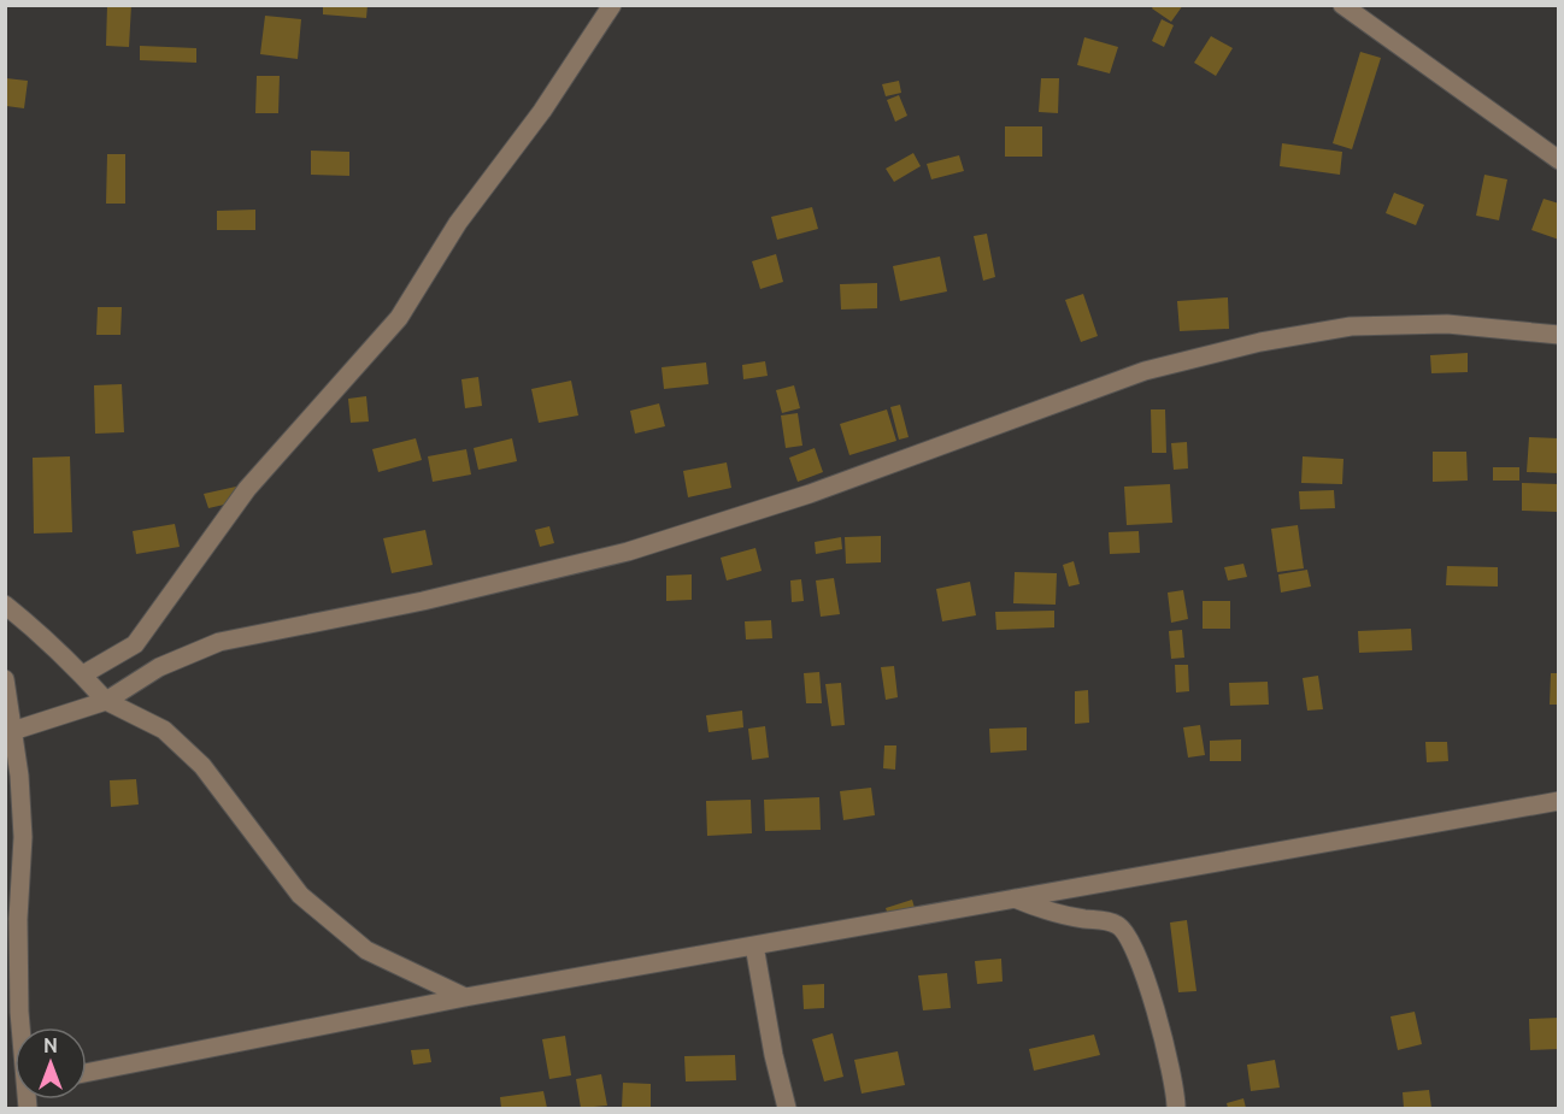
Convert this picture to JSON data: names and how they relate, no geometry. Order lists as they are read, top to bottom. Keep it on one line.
{"north":"top"}
